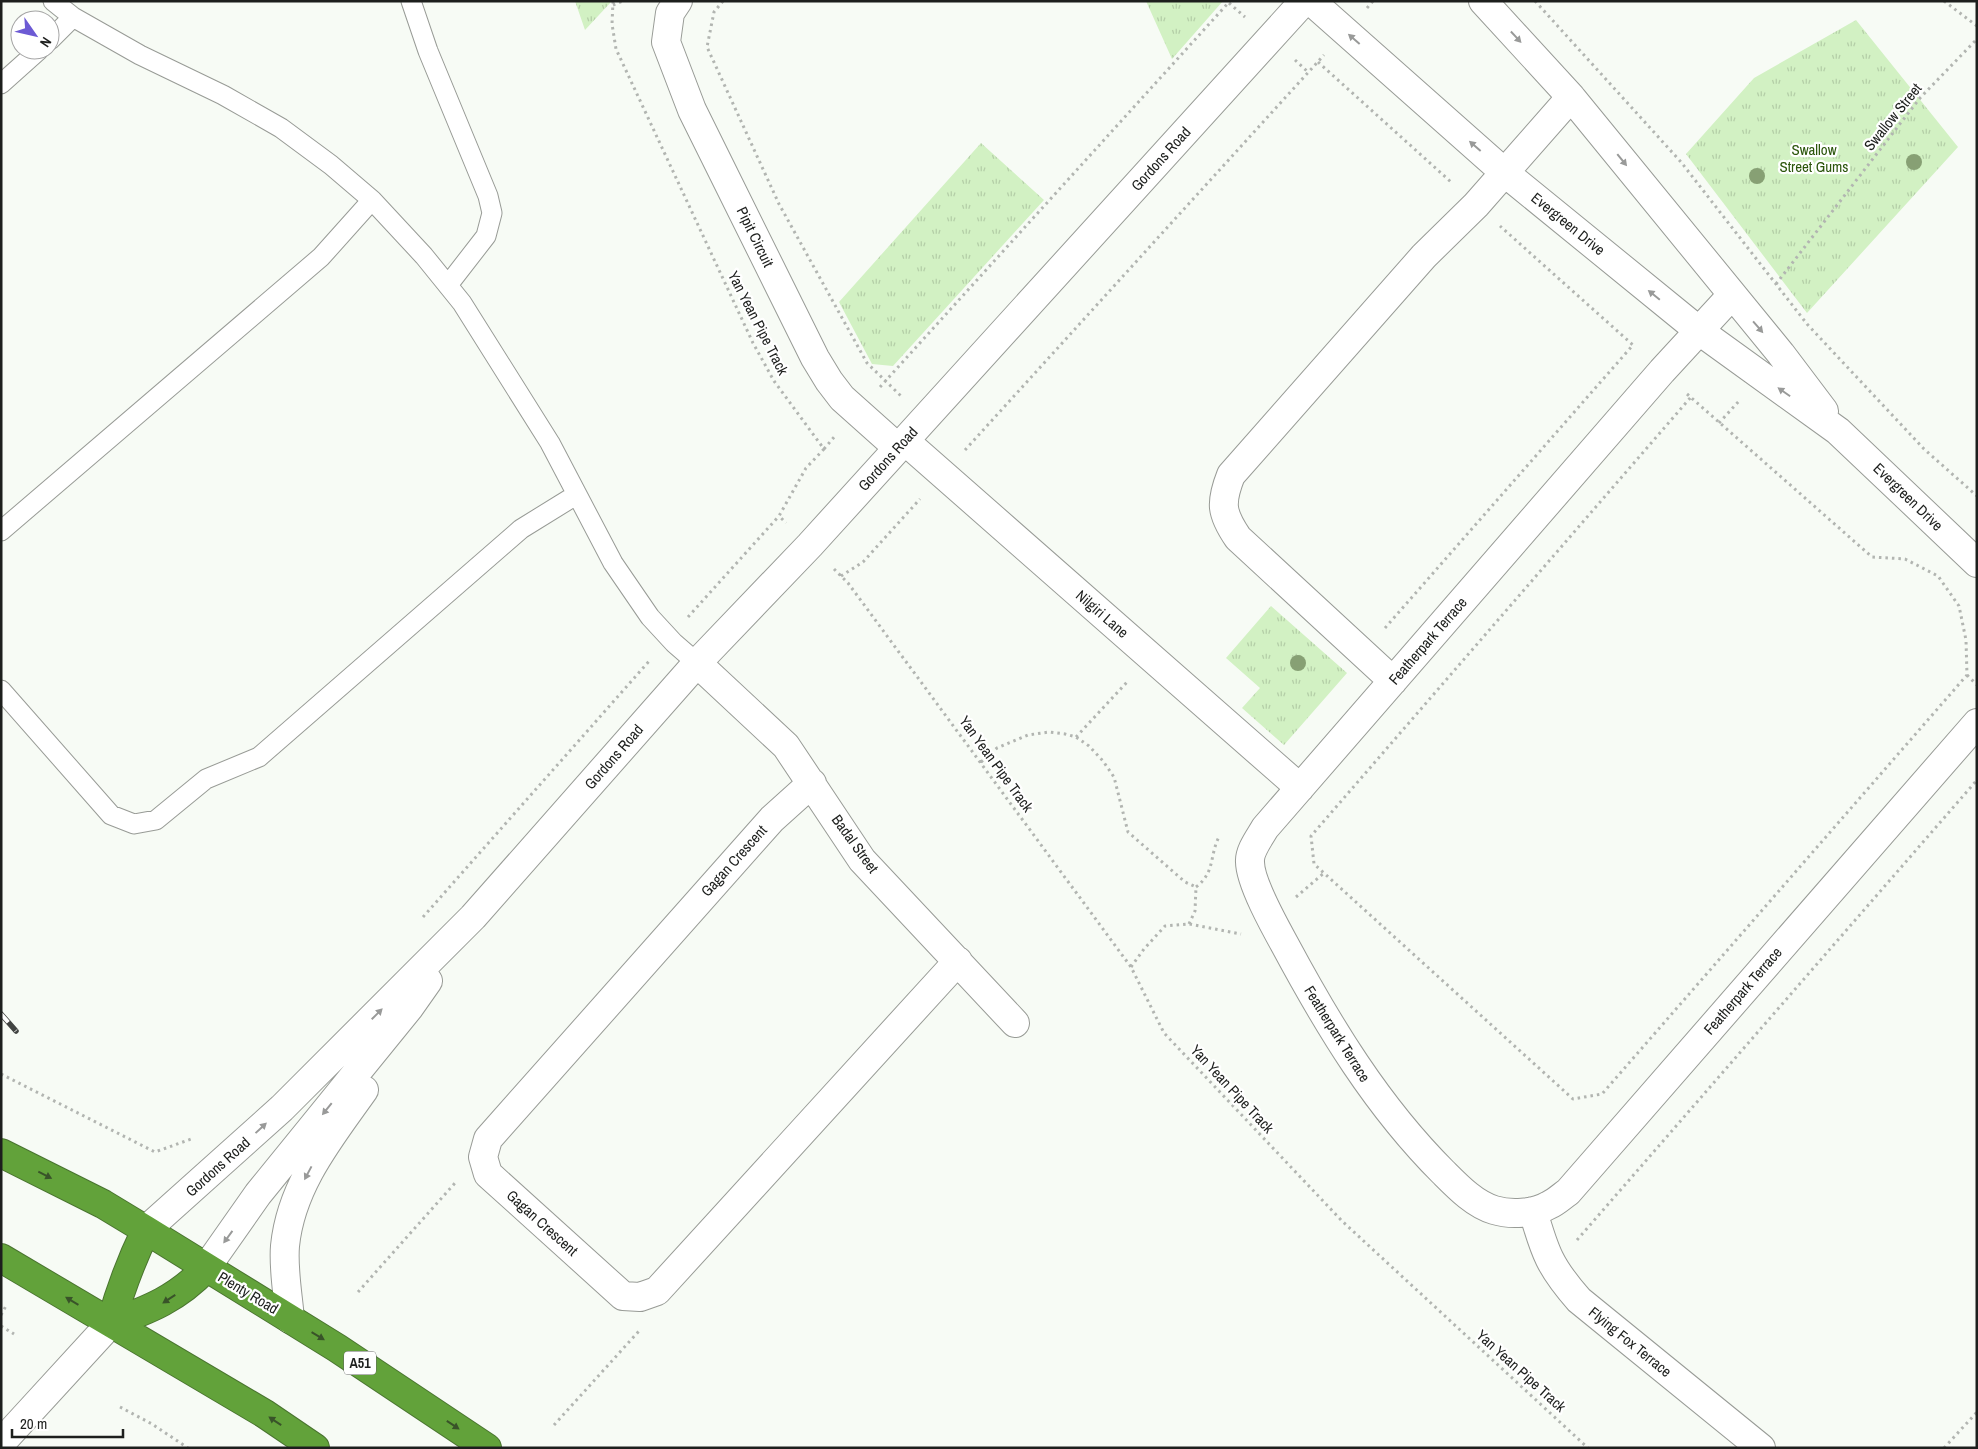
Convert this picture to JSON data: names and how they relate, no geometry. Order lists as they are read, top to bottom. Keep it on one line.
{"streets":{"highway":["Gordons Road","Plenty Road","A51"],"street":["Evergreen Drive","Pipit Circuit","Nilgiri Lane","Featherpark Terrace","Badal Street","Gagan Crescent","Flying Fox Terrace"],"path":["Swallow Street","Yan Yean Pipe Track"]},"crossings":[["Gordons Road","Pipit Circuit"],["Gordons Road","Yan Yean Pipe Track"],["Gordons Road","Nilgiri Lane"],["Gordons Road","Badal Street"],["Gordons Road","Plenty Road"],["Evergreen Drive","Featherpark Terrace"],["Pipit Circuit","Nilgiri Lane"],["Nilgiri Lane","Featherpark Terrace"],["Featherpark Terrace","Flying Fox Terrace"],["Badal Street","Gagan Crescent"]],"parks":["Swallow Street Gums"],"scale_bar":"20 m","north":"bottom right"}
